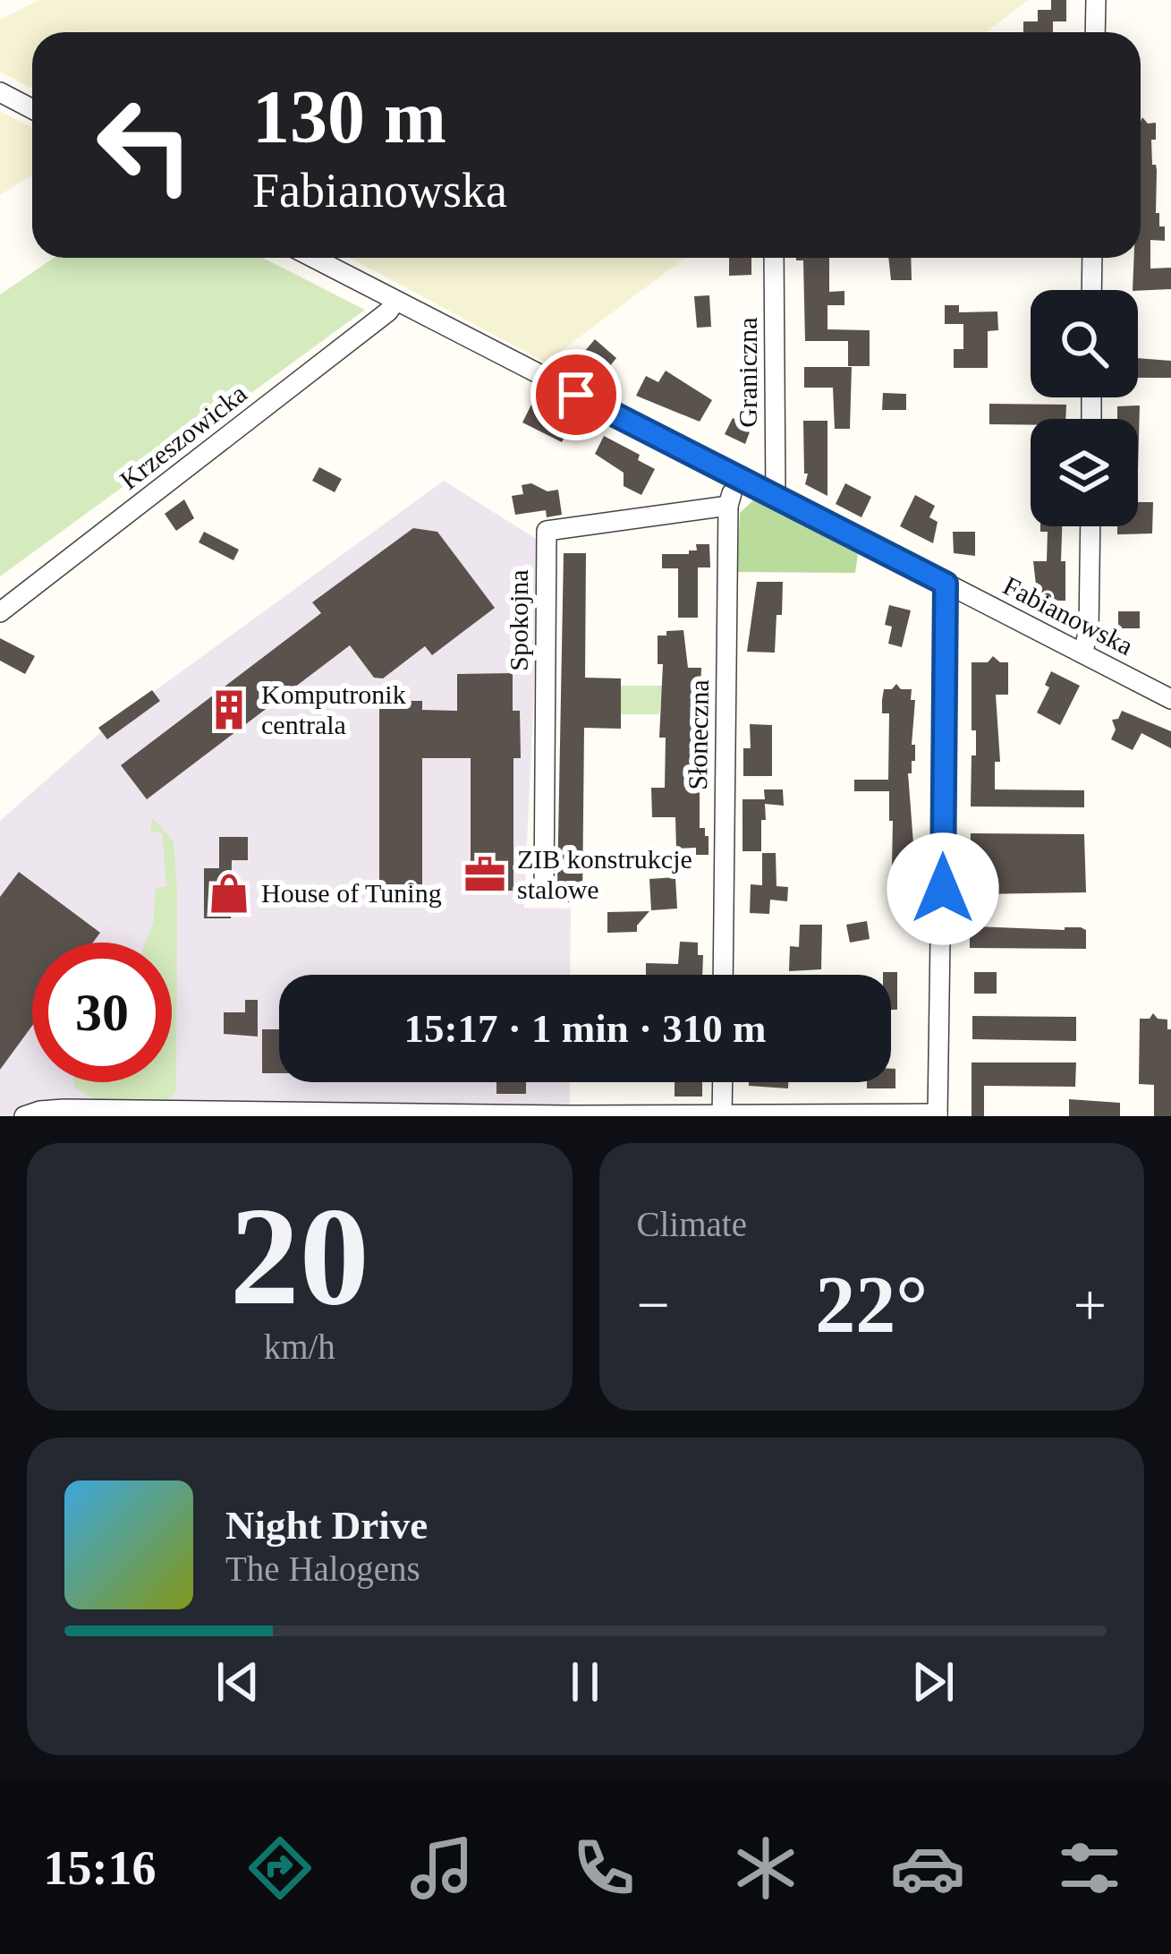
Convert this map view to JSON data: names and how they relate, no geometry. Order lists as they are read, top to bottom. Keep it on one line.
{"streets":{"street":["Graniczna","Krzeszowicka","Fabianowska","Spokojna","Słoneczna"]},"crossings":[["Graniczna","Fabianowska"],["Krzeszowicka","Fabianowska"],["Fabianowska","Słoneczna"],["Spokojna","Słoneczna"]],"places":{"building":["Komputronik centrala"],"office":["ZIB konstrukcje stalowe"],"shop":["House of Tuning"]},"page":{"turn":["130 m","Fabianowska"],"limit":"30","trip":"15:17 · 1 min · 310 m","tile":[["20","km/h"],"Climate"],"heat":["−","22°","+"],"song":["Night Drive","The Halogens"],"tabs":"15:16"}}
